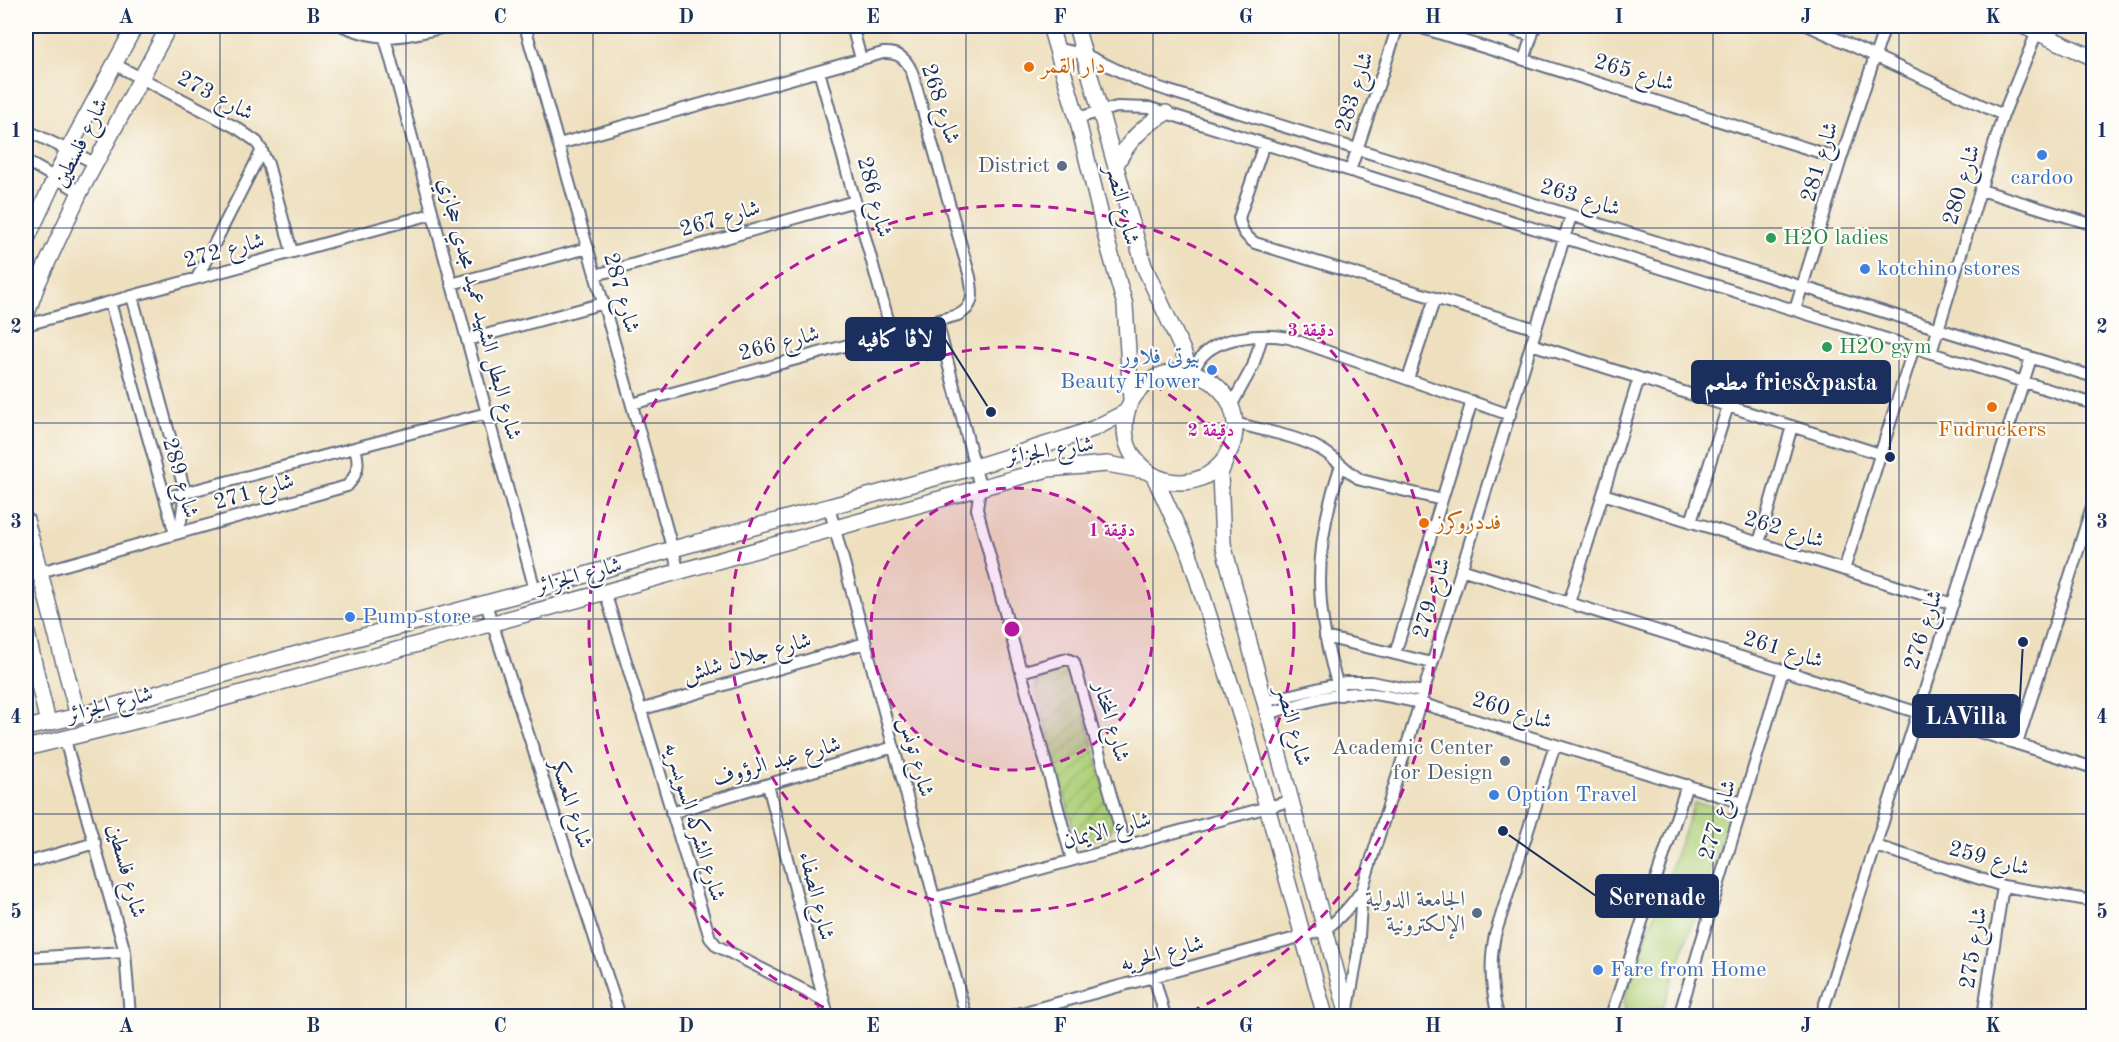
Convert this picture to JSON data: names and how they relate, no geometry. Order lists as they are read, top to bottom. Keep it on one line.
{"streets":{"street":["شارع 265","شارع 283","شارع 273","شارع 268","شارع فلسطين","شارع 281","شارع 280","شارع 286","شارع 263","شارع النصر","شارع 267","شارع 272","شارع 287","شارع البطل الشهيد عميد مجدي حجازي","شارع 266","شارع الجزائر","شارع 289","شارع 271","شارع 262","شارع 279","شارع 276","شارع 261","شارع جلال شلش","شارع 260","شارع المختار","شارع تونس","شارع عبد الرؤوف","شارع المعسكر","شارع 277","شارع الشركه السويسريه","شارع الايمان","شارع 259","شارع الصفاء","شارع 275","شارع الحريه"]},"crossings":[["شارع 265","شارع 281"],["شارع 283","شارع 263"],["شارع 273","شارع فلسطين"],["شارع 273","شارع 272"],["شارع 268","شارع 286"],["شارع 268","شارع 287"],["شارع 268","شارع 266"],["شارع فلسطين","شارع الجزائر"],["شارع 281","شارع 263"],["شارع 280","شارع 263"],["شارع 286","شارع 267"],["شارع 286","شارع 266"],["شارع 263","شارع النصر"],["شارع 263","شارع 279"],["شارع 263","شارع 276"],["شارع النصر","شارع الجزائر"],["شارع النصر","شارع 279"],["شارع النصر","شارع 260"],["شارع النصر","شارع الايمان"],["شارع النصر","شارع الحريه"],["شارع 267","شارع 287"],["شارع 272","شارع البطل الشهيد عميد مجدي حجازي"],["شارع 272","شارع 289"],["شارع 287","شارع 266"],["شارع 287","شارع الجزائر"],["شارع البطل الشهيد عميد مجدي حجازي","شارع الجزائر"],["شارع البطل الشهيد عميد مجدي حجازي","شارع 271"],["شارع الجزائر","شارع تونس"],["شارع الجزائر","شارع المعسكر"],["شارع الجزائر","شارع الشركه السويسريه"],["شارع 289","شارع 271"],["شارع 262","شارع 276"],["شارع 279","شارع 261"],["شارع 279","شارع 260"],["شارع 279","شارع الحريه"],["شارع 276","شارع 261"],["شارع 276","شارع 259"],["شارع 261","شارع 277"],["شارع جلال شلش","شارع تونس"],["شارع جلال شلش","شارع الشركه السويسريه"],["شارع 260","شارع 277"],["شارع المختار","شارع الايمان"],["شارع تونس","شارع عبد الرؤوف"],["شارع تونس","شارع الايمان"],["شارع عبد الرؤوف","شارع الشركه السويسريه"],["شارع عبد الرؤوف","شارع الصفاء"],["شارع الشركه السويسريه","شارع الصفاء"],["شارع 259","شارع 275"]],"places":["دار القمر","cardoo","District","H2O ladies","kotchino stores","H2O gym","بيوتى فلاور Beauty Flower","Fudruckers","لاڤا كافيه","مطعم fries&pasta","فددروكرز","Pump store","LAVilla","Academic Center for Design","Option Travel","Serenade","الجامعة الدولية الإلكترونية","Fare from Home"],"grid":{"columns":["A","B","C","D","E","F","G","H","I","J","K"],"rows":["1","2","3","4","5"]},"rings":["3 دقيقة","2 دقيقة","1 دقيقة"]}
